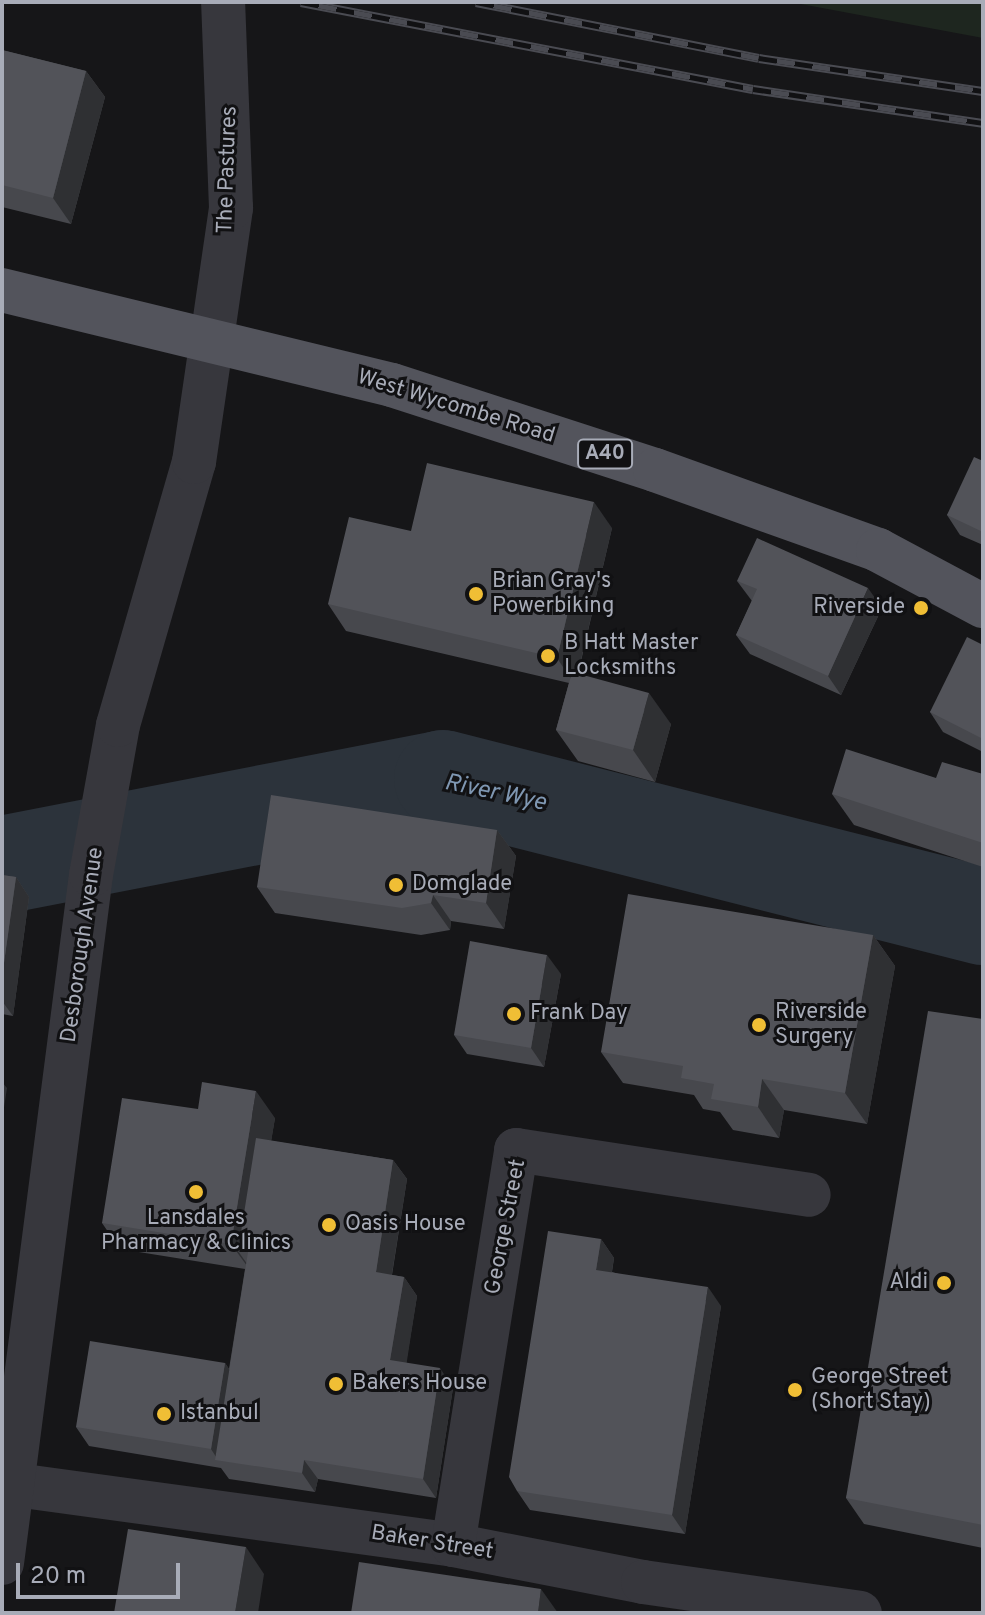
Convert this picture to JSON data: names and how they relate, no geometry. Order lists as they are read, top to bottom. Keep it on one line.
{"streets":{"main road":["West Wycombe Road","A40"],"street":["The Pastures","Desborough Avenue","George Street","Baker Street"]},"crossings":[["The Pastures","West Wycombe Road"],["The Pastures","Desborough Avenue"],["West Wycombe Road","Desborough Avenue"],["Desborough Avenue","Baker Street"],["George Street","Baker Street"]],"water":["River Wye"],"places":["Brian Gray's Powerbiking","Riverside","B Hatt Master Locksmiths","Domglade","Frank Day","Riverside Surgery","Lansdales Pharmacy & Clinics","Oasis House","Aldi","Bakers House","George Street (Short Stay)","Istanbul"],"scale_bar":"20 m"}
